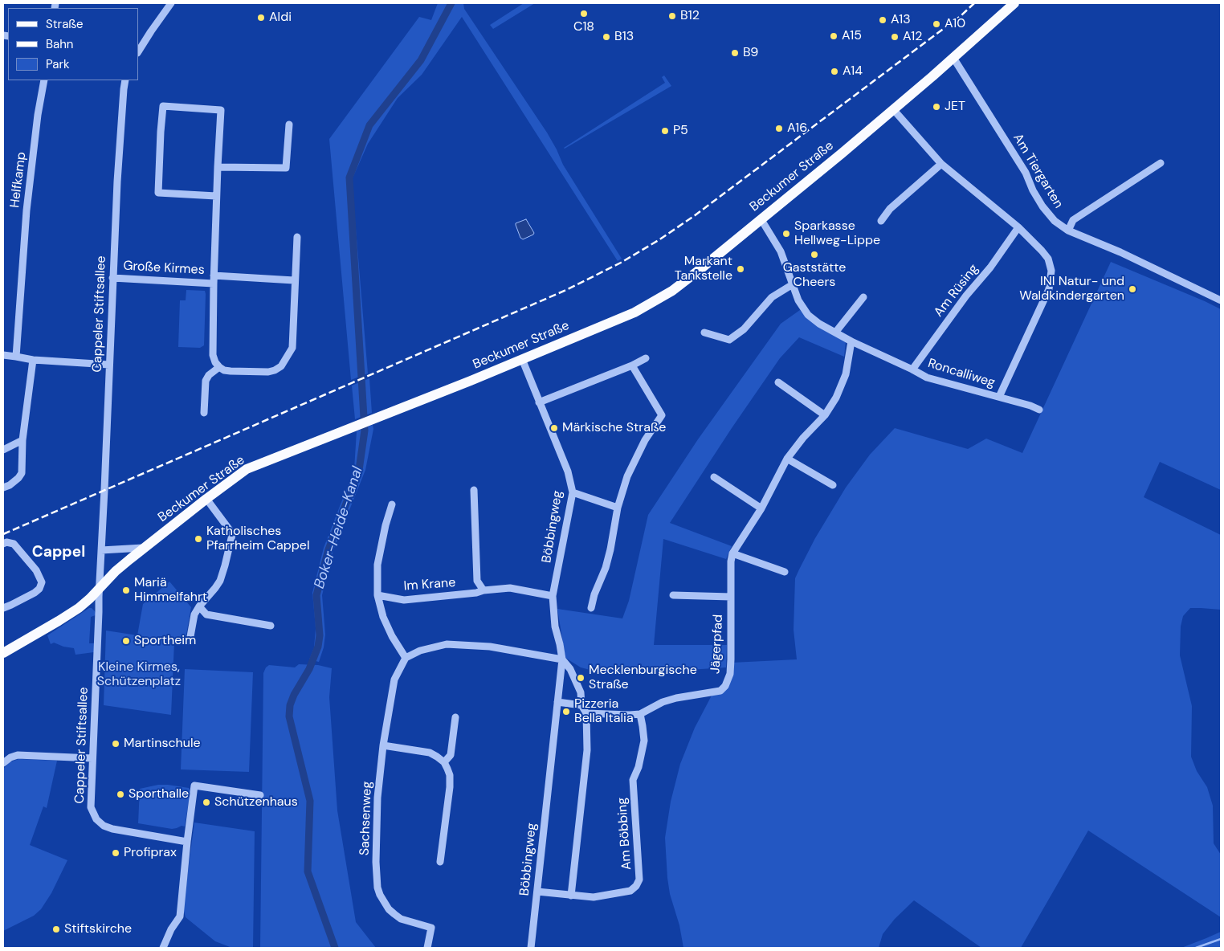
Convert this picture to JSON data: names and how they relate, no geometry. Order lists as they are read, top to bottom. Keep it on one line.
{"streets":{"main road":["Beckumer Straße"],"street":["Am Tiergarten","Helfkamp","Große Kirmes","Am Rüsing","Cappeler Stiftsallee","Roncalliweg","Böbbingweg","Im Krane","Jägerpfad","Sachsenweg","Am Böbbing"]},"crossings":[["Am Tiergarten","Beckumer Straße"],["Beckumer Straße","Cappeler Stiftsallee"],["Beckumer Straße","Roncalliweg"],["Beckumer Straße","Böbbingweg"],["Große Kirmes","Cappeler Stiftsallee"],["Am Rüsing","Roncalliweg"],["Roncalliweg","Jägerpfad"],["Böbbingweg","Im Krane"],["Böbbingweg","Am Böbbing"],["Jägerpfad","Am Böbbing"]],"districts":["Cappel"],"water":["Boker-Heide-Kanal"],"parks":["Kleine Kirmes, Schützenplatz"],"places":["C18","B12","Aldi","A13","A10","A15","B13","A12","B9","A14","JET","A16","P5","Sparkasse Hellweg-Lippe","Gaststätte Cheers","Markant Tankstelle","INI Natur- und Waldkindergarten","Märkische Straße","Katholisches Pfarrheim Cappel","Mariä Himmelfahrt","Sportheim","Mecklenburgische Straße","Pizzeria Bella Italia","Martinschule","Sporthalle","Schützenhaus","Profiprax","Stiftskirche"],"legend":["Straße","Bahn","Park"]}
